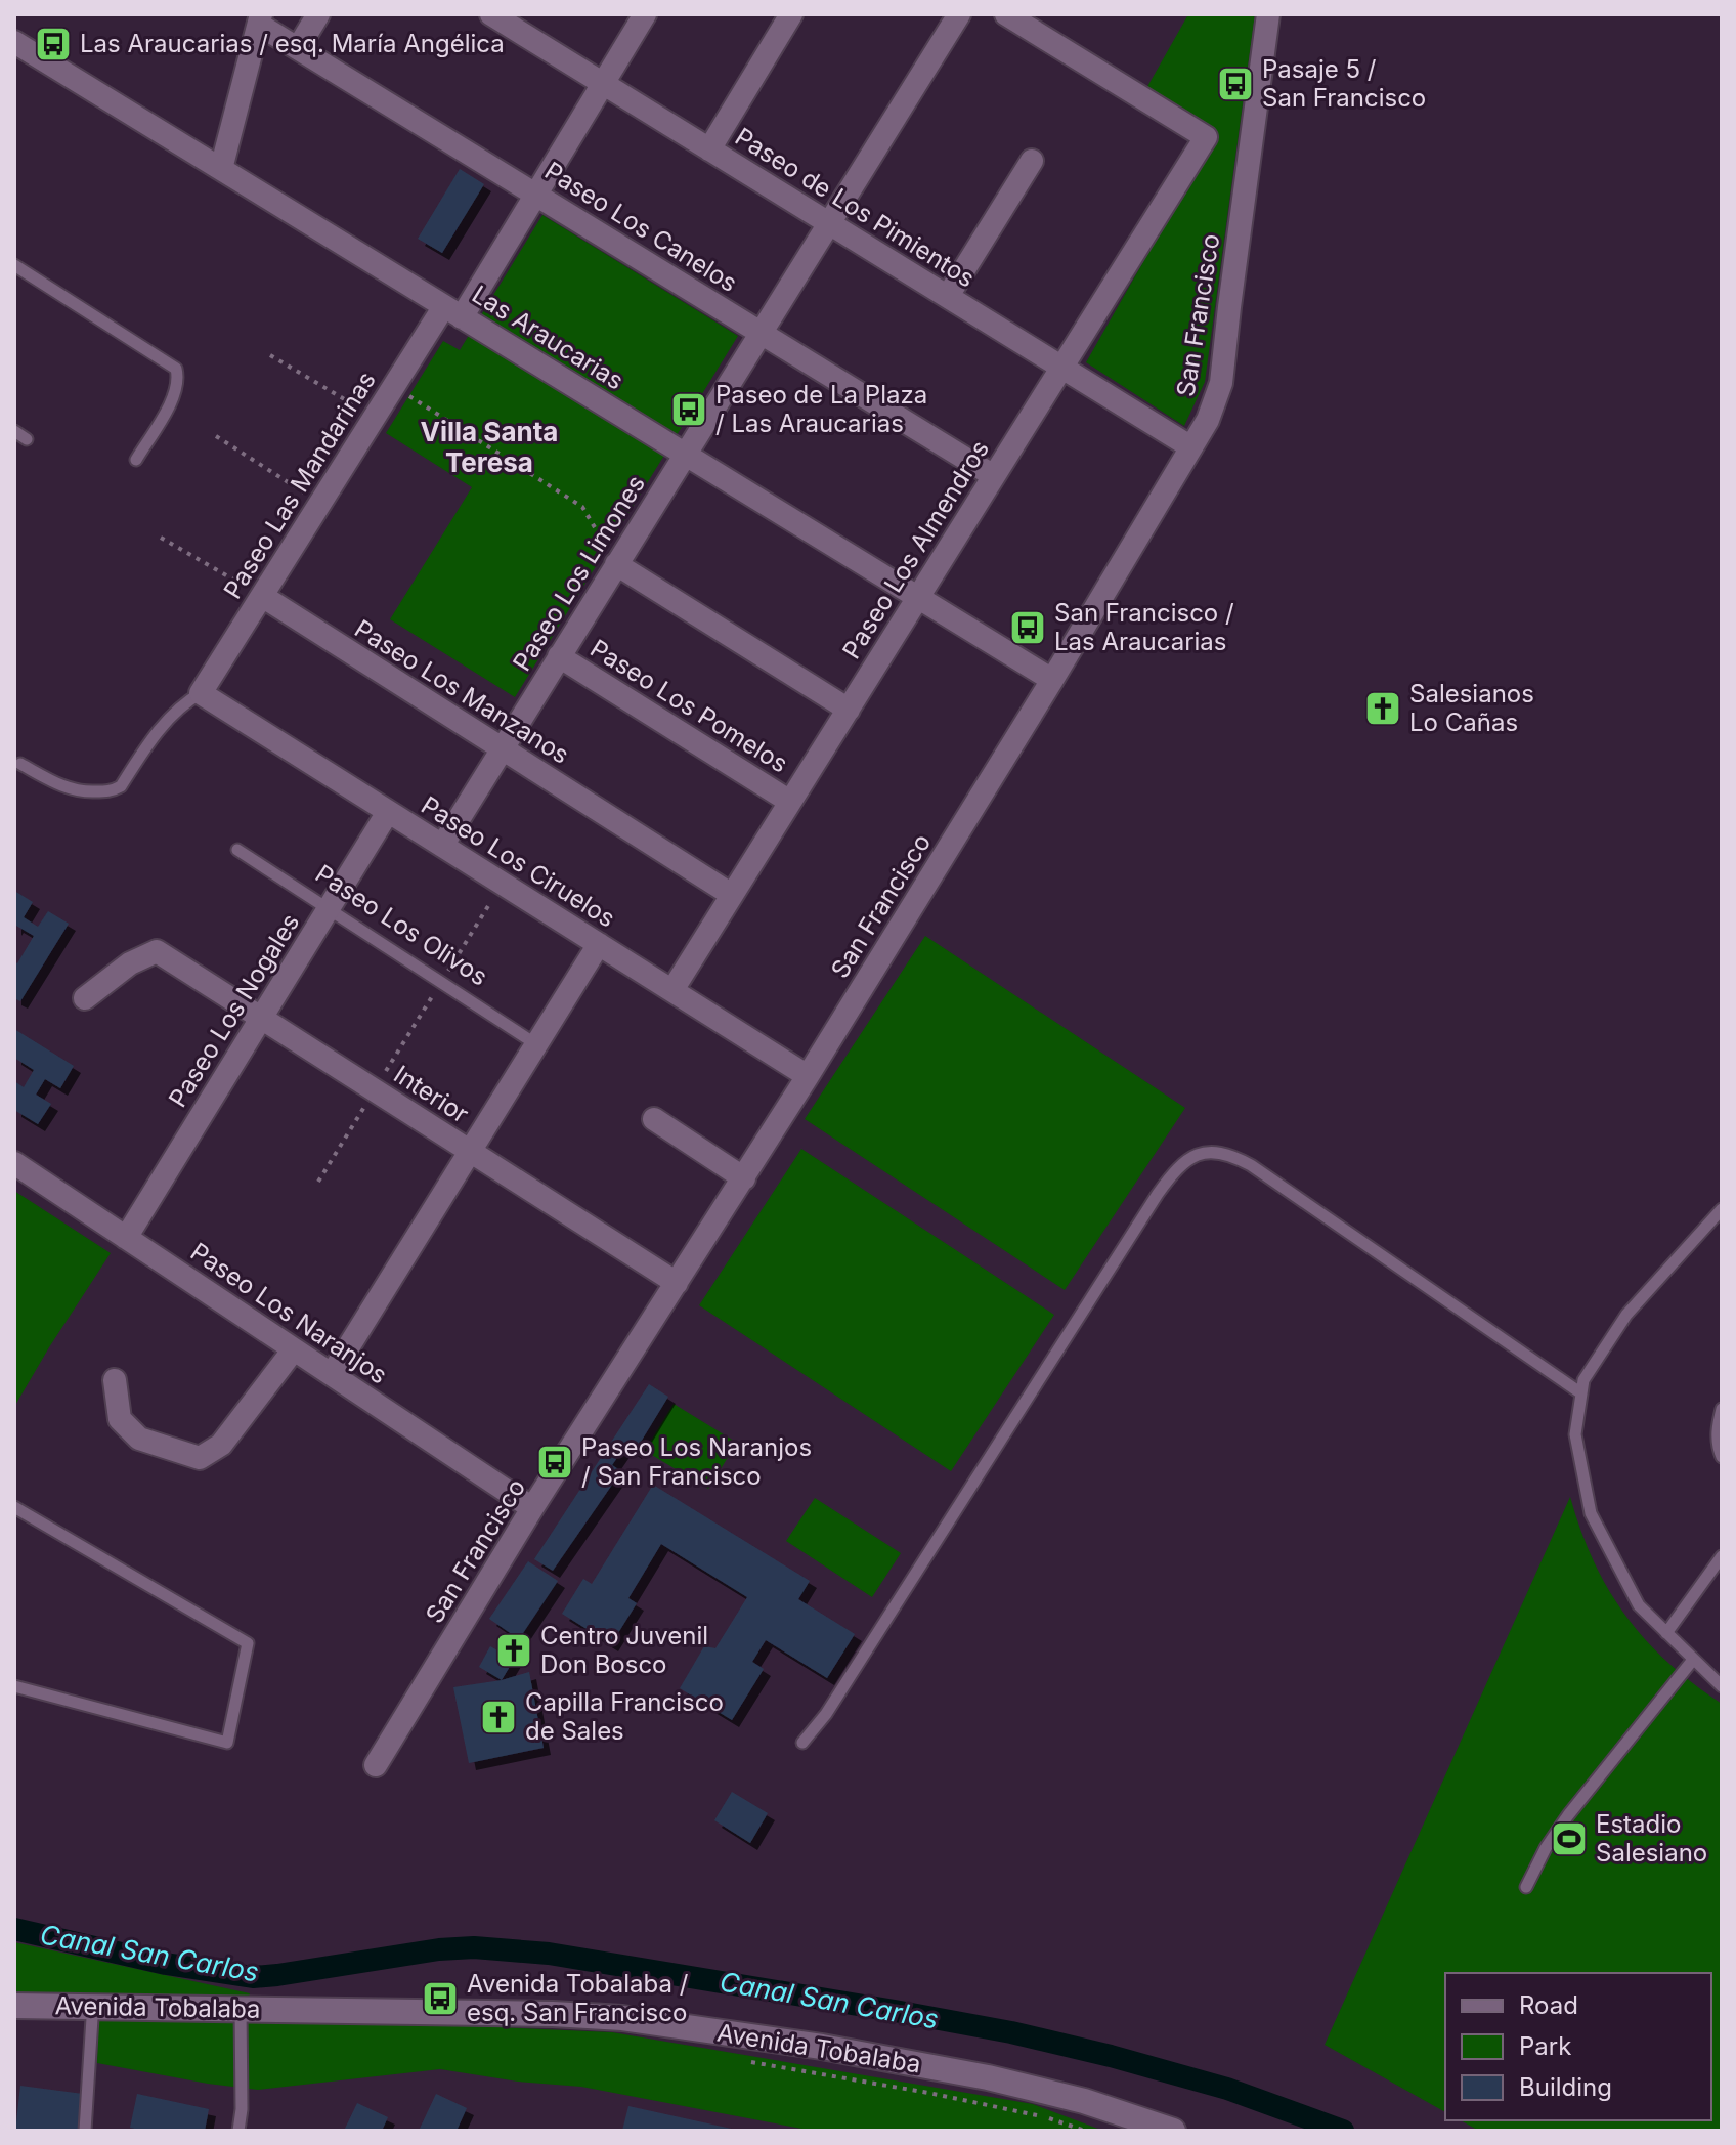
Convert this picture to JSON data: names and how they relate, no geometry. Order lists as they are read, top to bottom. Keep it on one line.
{"streets":{"main road":["Avenida Tobalaba"],"street":["Paseo de Los Pimientos","Paseo Los Canelos","San Francisco","Las Araucarias","Paseo Las Mandarinas","Paseo Los Almendros","Paseo Los Limones","Paseo Los Manzanos","Paseo Los Pomelos","Paseo Los Ciruelos","Paseo Los Nogales","Interior","Paseo Los Naranjos"],"lane":["Paseo Los Olivos"]},"crossings":[["Paseo de Los Pimientos","San Francisco"],["Paseo de Los Pimientos","Paseo Las Mandarinas"],["Paseo de Los Pimientos","Paseo Los Almendros"],["Paseo de Los Pimientos","Paseo Los Limones"],["Paseo Los Canelos","Paseo Las Mandarinas"],["Paseo Los Canelos","Paseo Los Almendros"],["Paseo Los Canelos","Paseo Los Limones"],["San Francisco","Las Araucarias"],["San Francisco","Paseo Los Ciruelos"],["San Francisco","Interior"],["San Francisco","Paseo Los Naranjos"],["Las Araucarias","Paseo Las Mandarinas"],["Las Araucarias","Paseo Los Almendros"],["Las Araucarias","Paseo Los Limones"],["Paseo Las Mandarinas","Paseo Los Manzanos"],["Paseo Las Mandarinas","Paseo Los Ciruelos"],["Paseo Los Almendros","Paseo Los Manzanos"],["Paseo Los Almendros","Paseo Los Pomelos"],["Paseo Los Almendros","Paseo Los Ciruelos"],["Paseo Los Limones","Paseo Los Manzanos"],["Paseo Los Limones","Paseo Los Pomelos"],["Paseo Los Limones","Paseo Los Ciruelos"],["Paseo Los Ciruelos","Paseo Los Nogales"],["Paseo Los Olivos","Paseo Los Nogales"],["Paseo Los Nogales","Interior"],["Paseo Los Nogales","Paseo Los Naranjos"]],"districts":["Villa Santa Teresa"],"water":["Canal San Carlos"],"places":{"bus stop":["Las Araucarias / esq. María Angélica","Pasaje 5 / San Francisco","Paseo de La Plaza / Las Araucarias","San Francisco / Las Araucarias","Paseo Los Naranjos / San Francisco","Avenida Tobalaba / esq. San Francisco"],"church":["Salesianos Lo Cañas","Centro Juvenil Don Bosco","Capilla Francisco de Sales"],"sports":["Estadio Salesiano"]},"legend":["Road","Park","Building"]}
